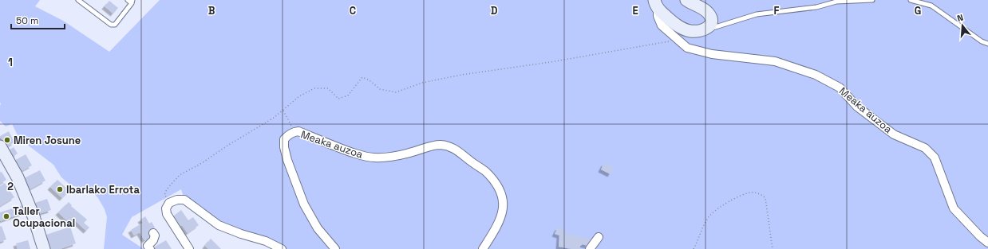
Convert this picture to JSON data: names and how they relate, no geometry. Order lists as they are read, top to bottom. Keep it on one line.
{"streets":{"street":["Meaka auzoa"]},"places":["Miren Josune","Ibarlako Errota","Taller Ocupacional"],"scale_bar":"50 m","north":"top","grid":{"columns":["B","C","D","E","F","G"],"rows":["1","2"]}}
